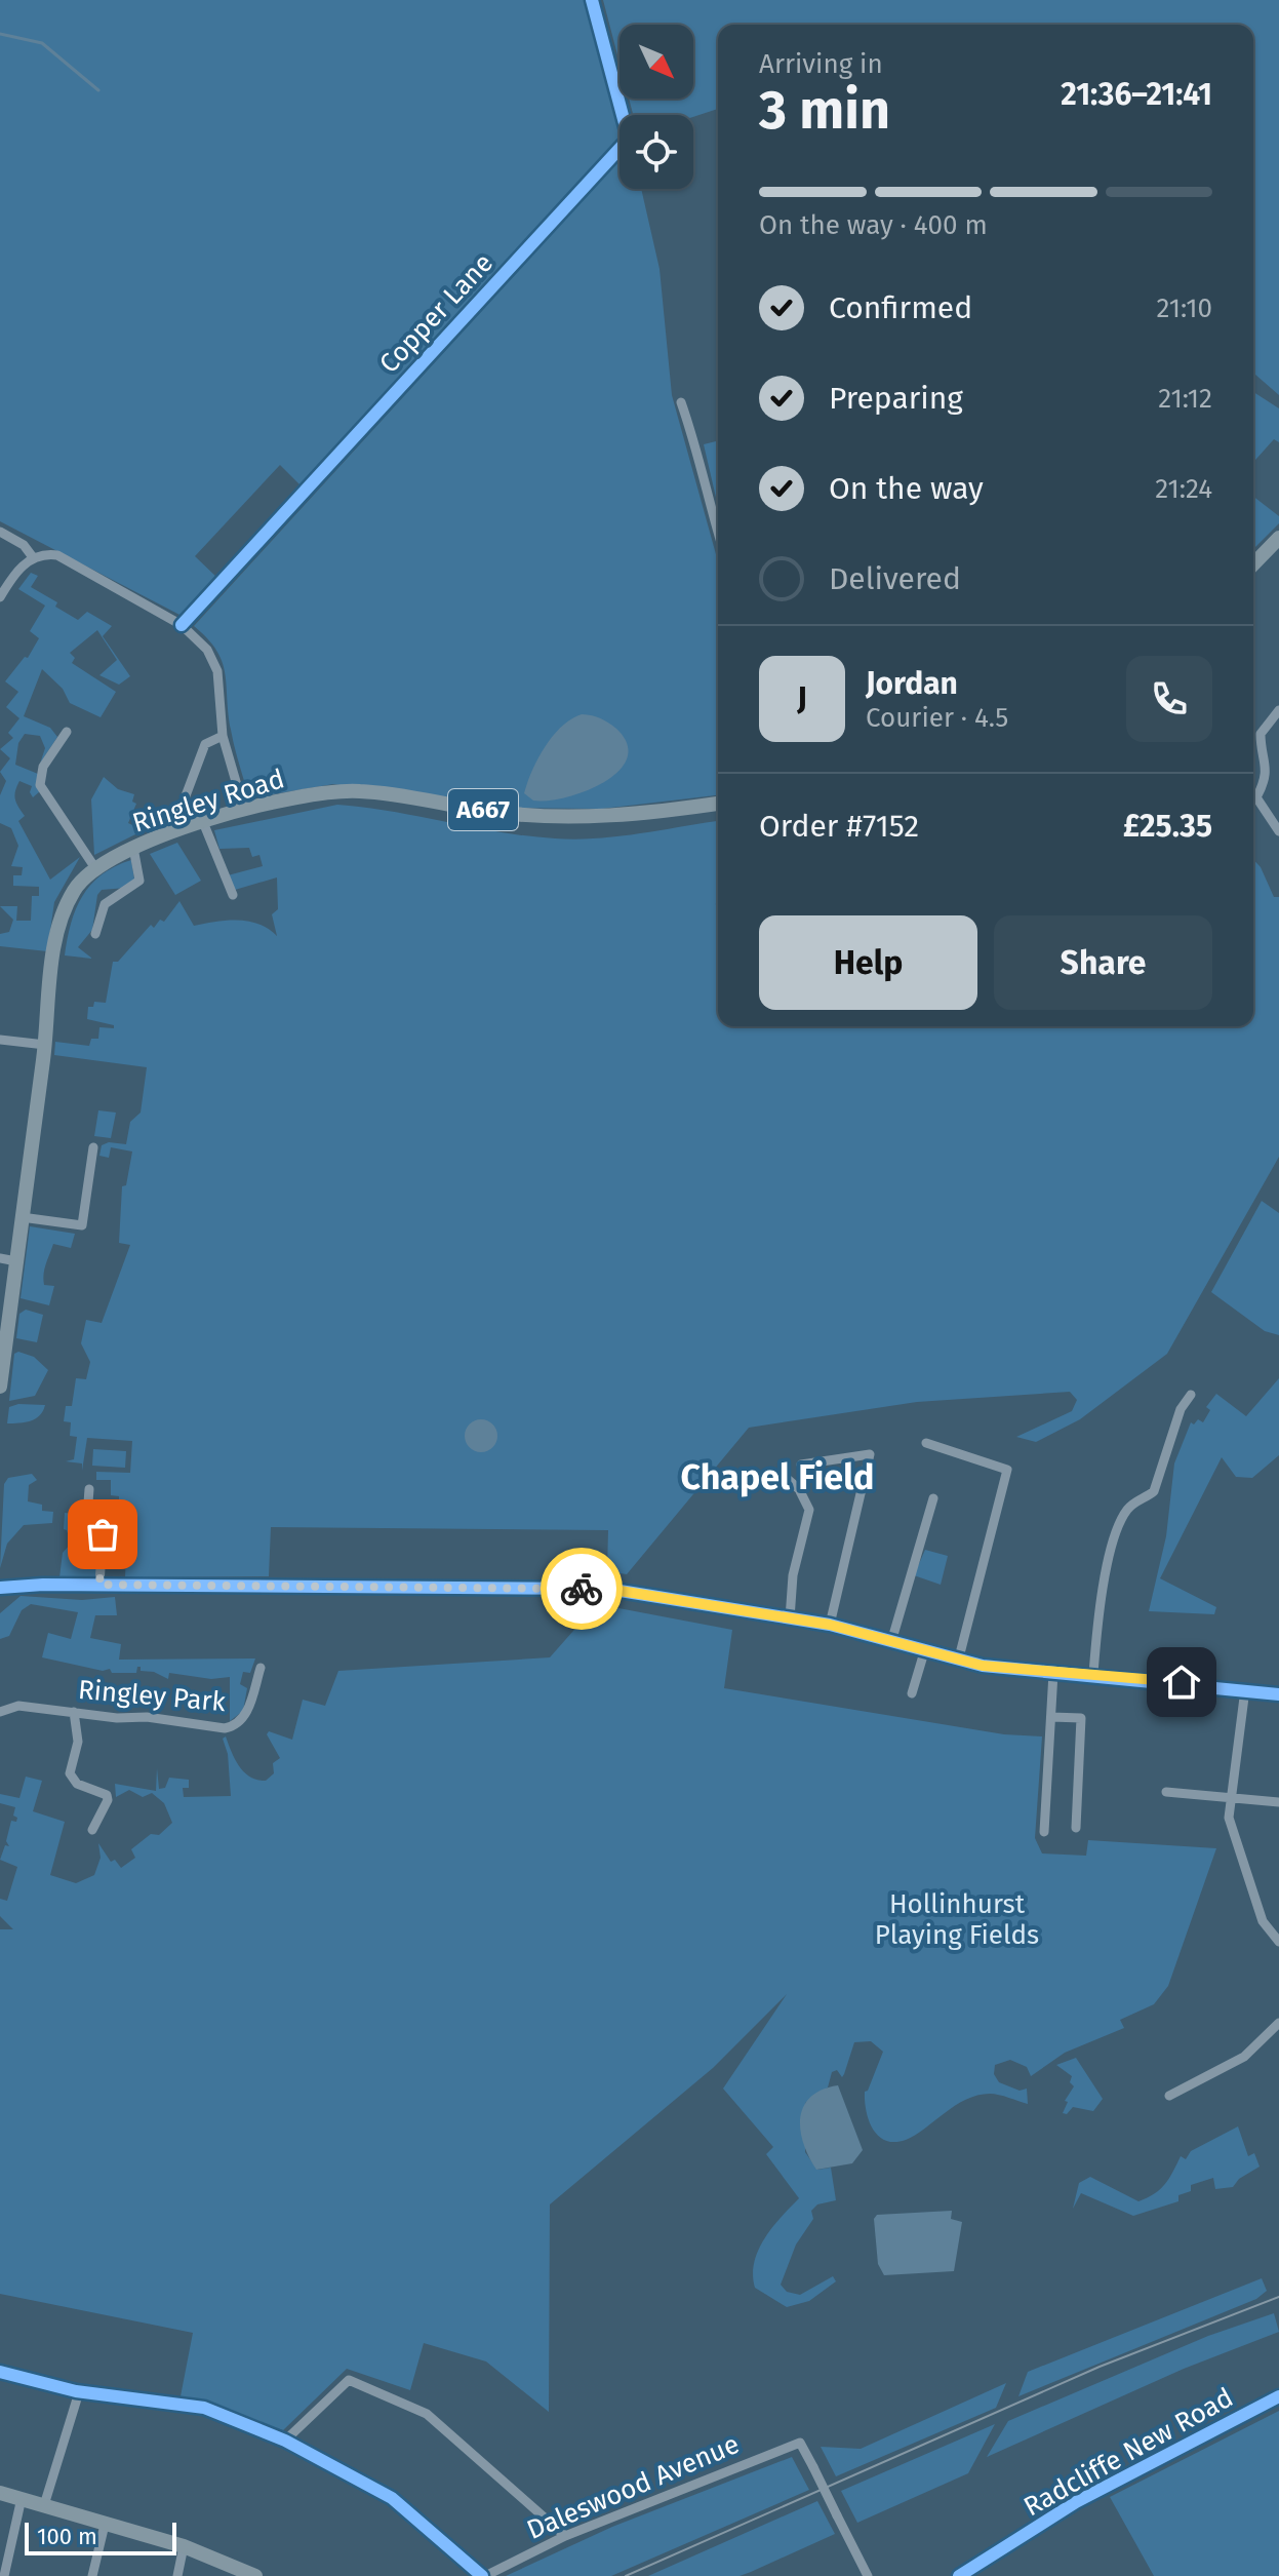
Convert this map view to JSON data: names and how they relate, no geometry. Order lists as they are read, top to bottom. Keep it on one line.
{"streets":{"main road":["Ringley Road","A667","Radcliffe New Road"],"street":["Copper Lane","Ringley Park","Daleswood Avenue"]},"districts":["Chapel Field"],"parks":["Hollinhurst Playing Fields"],"scale_bar":"100 m","north":"bottom right","page":{"heading":["3 min","Arriving in","21:36–21:41"],"panel":["Jordan","Courier · 4.5","Order #7152","£25.35"],"bar":"On the way · 400 m","list":[["Confirmed","21:10"],["Preparing","21:12"],["On the way","21:24"],"Delivered"],"round":"J","buttons":["Help","Share"],"scale":"100 m"}}
